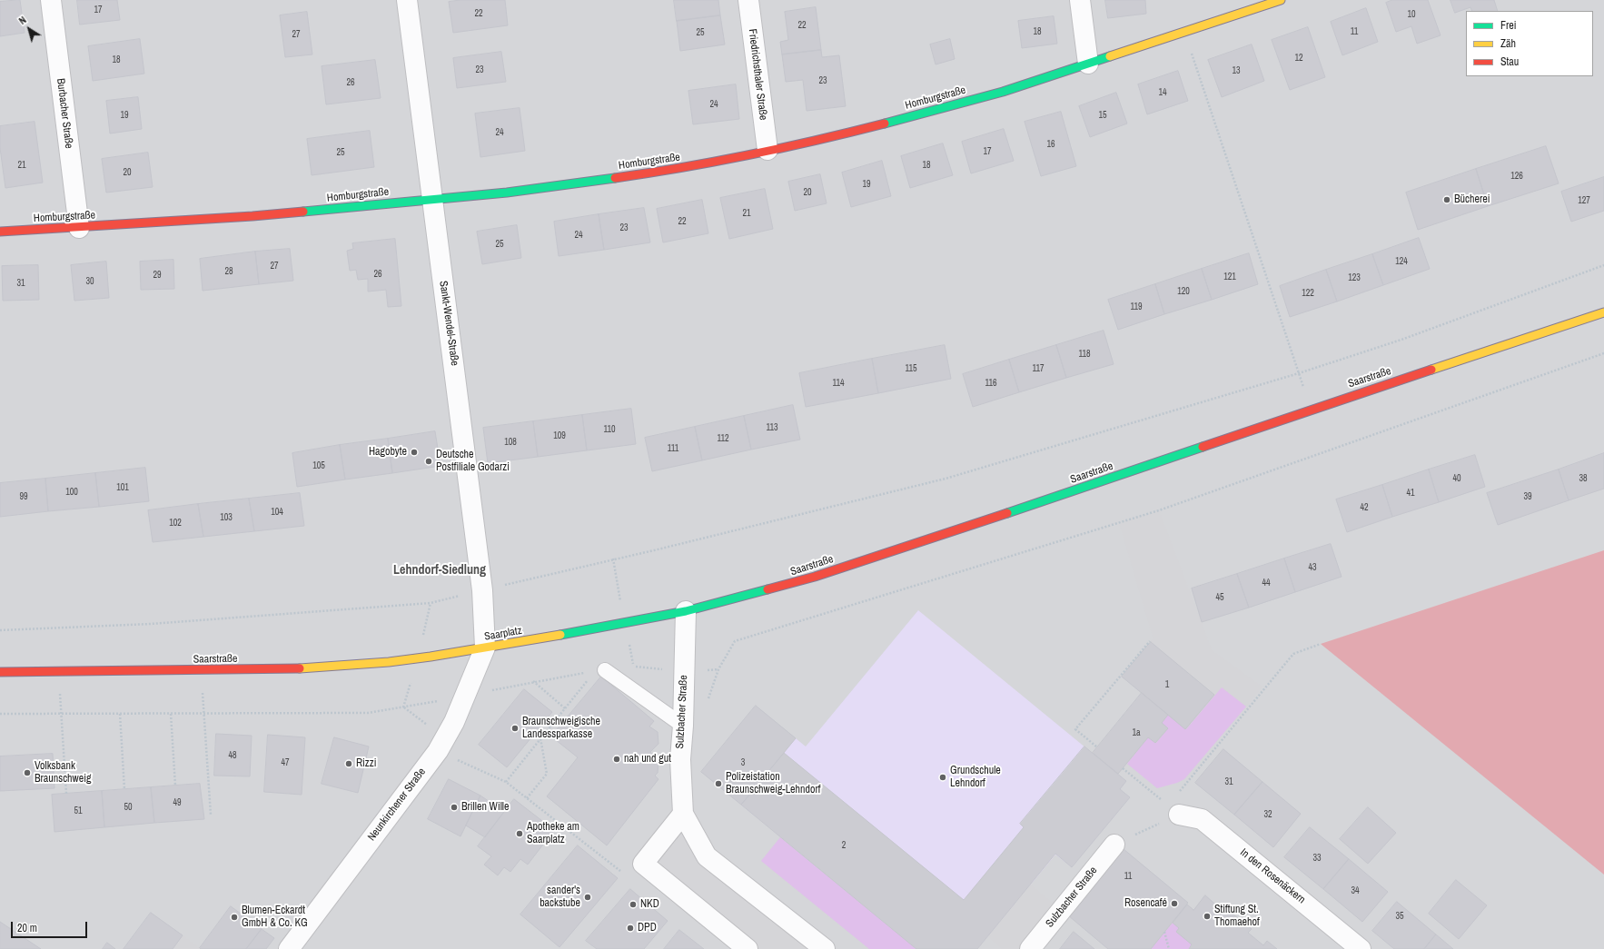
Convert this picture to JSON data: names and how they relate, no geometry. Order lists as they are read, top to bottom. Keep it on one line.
{"streets":{"street":["Friedrichsthaler Straße","Homburgstraße","Burbacher Straße","Sankt-Wendel-Straße","Saarstraße","Saarplatz","Sulzbacher Straße","Neunkirchener Straße","In den Rosenäckern"]},"crossings":[["Friedrichsthaler Straße","Homburgstraße"],["Homburgstraße","Burbacher Straße"],["Homburgstraße","Sankt-Wendel-Straße"],["Sankt-Wendel-Straße","Saarplatz"],["Sankt-Wendel-Straße","Neunkirchener Straße"],["Saarstraße","Saarplatz"],["Saarstraße","Sulzbacher Straße"],["Saarplatz","Neunkirchener Straße"]],"districts":["Lehndorf-Siedlung"],"places":["Bücherei","Hagobyte","Deutsche Postfiliale Godarzi","Braunschweigische Landessparkasse","nah und gut","Rizzi","Volksbank Braunschweig","Grundschule Lehndorf","Polizeistation Braunschweig-Lehndorf","Brillen Wille","Apotheke am Saarplatz","sander's backstube","Rosencafé","NKD","Stiftung St. Thomaehof","Blumen-Eckardt GmbH & Co. KG","DPD"],"house_numbers":["17","22","10","22","18","11","25","27","12","18","23","13","23","26","14","24","19","15","24","16","17","25","21","18","20","126","19","20","127","21","22","23","24","25","124","27","28","26","29","121","123","30","31","120","122","119","118","115","117","114","116","113","110","109","112","108","111","105","40","38","101","100","41","99","39","42","104","103","102","43","44","45","1","1a","48","47","3","31","49","50","51","32","2","33","11","34","35"],"legend":["Frei","Zäh","Stau"],"scale_bar":"20 m","north":"top left"}
